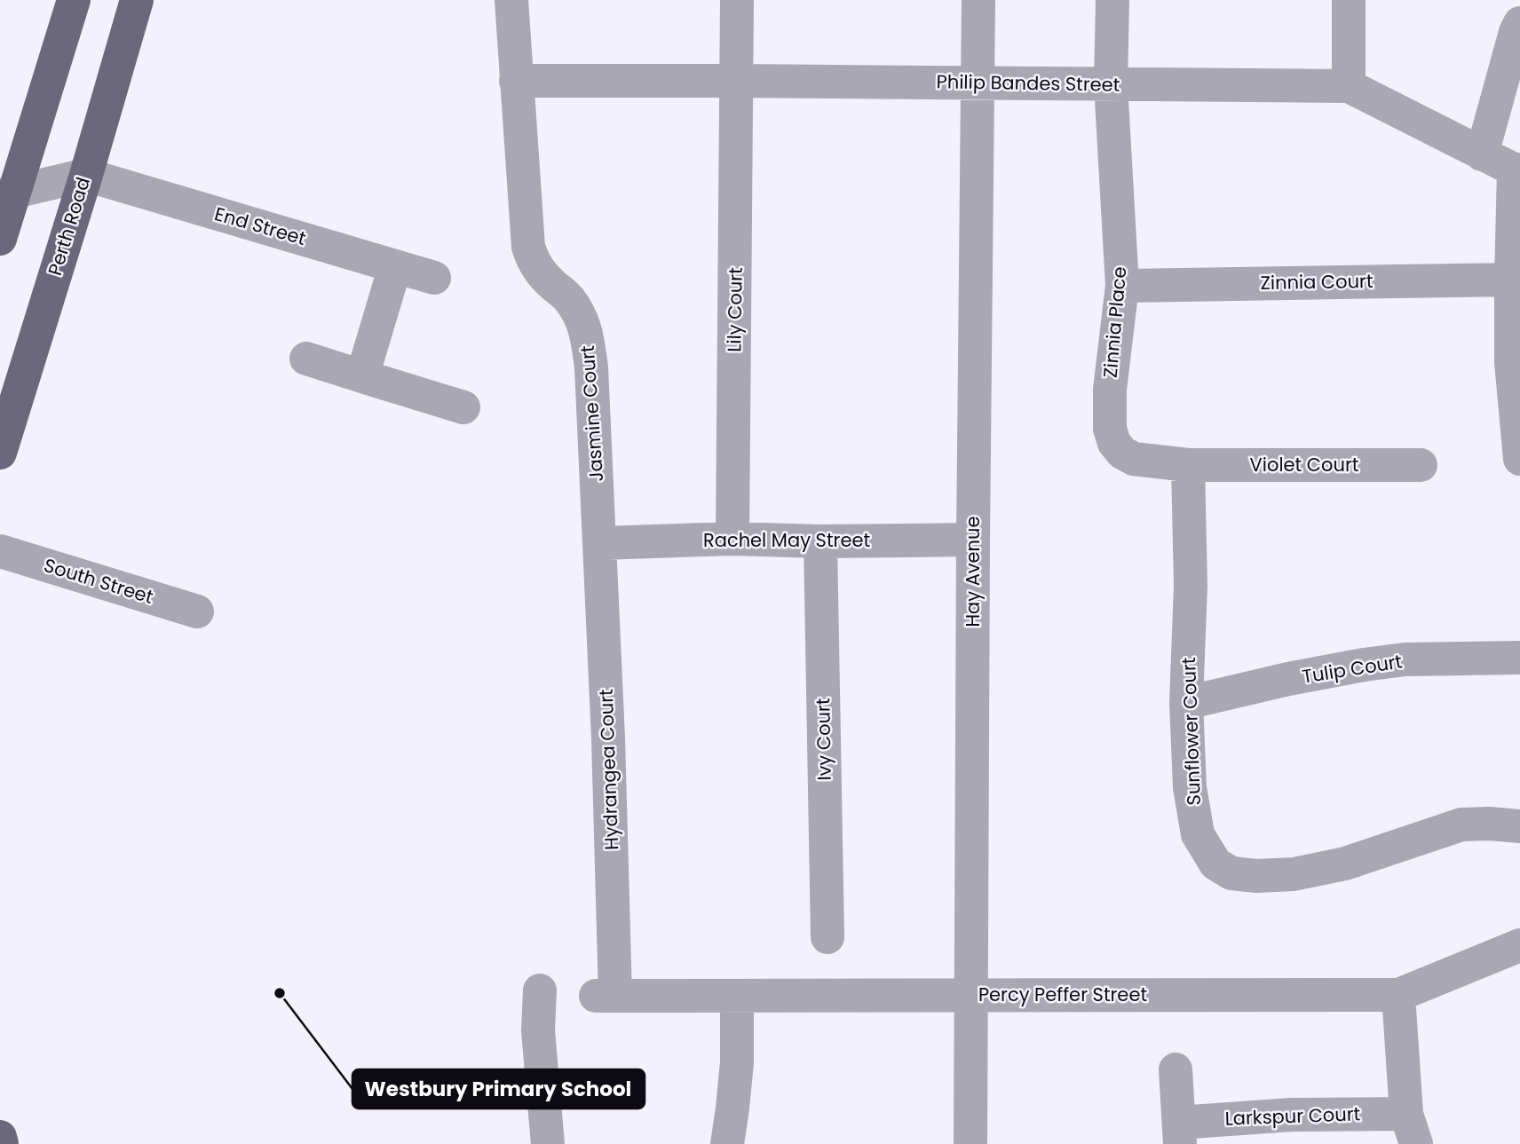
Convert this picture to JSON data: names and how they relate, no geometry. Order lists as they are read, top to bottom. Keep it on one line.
{"streets":{"main road":["Perth Road"],"street":["Philip Bandes Street","End Street","Zinnia Court","Lily Court","Zinnia Place","Jasmine Court","Violet Court","Rachel May Street","Hay Avenue","South Street","Tulip Court","Sunflower Court","Ivy Court","Hydrangea Court","Percy Peffer Street","Larkspur Court"]},"crossings":[["Philip Bandes Street","Lily Court"],["Philip Bandes Street","Zinnia Place"],["Philip Bandes Street","Jasmine Court"],["Philip Bandes Street","Hay Avenue"],["Perth Road","End Street"],["Zinnia Court","Zinnia Place"],["Lily Court","Rachel May Street"],["Zinnia Place","Violet Court"],["Zinnia Place","Sunflower Court"],["Jasmine Court","Rachel May Street"],["Jasmine Court","Hydrangea Court"],["Violet Court","Sunflower Court"],["Rachel May Street","Hay Avenue"],["Rachel May Street","Ivy Court"],["Rachel May Street","Hydrangea Court"],["Hay Avenue","Percy Peffer Street"],["Tulip Court","Sunflower Court"],["Hydrangea Court","Percy Peffer Street"]],"places":["Westbury Primary School"]}
